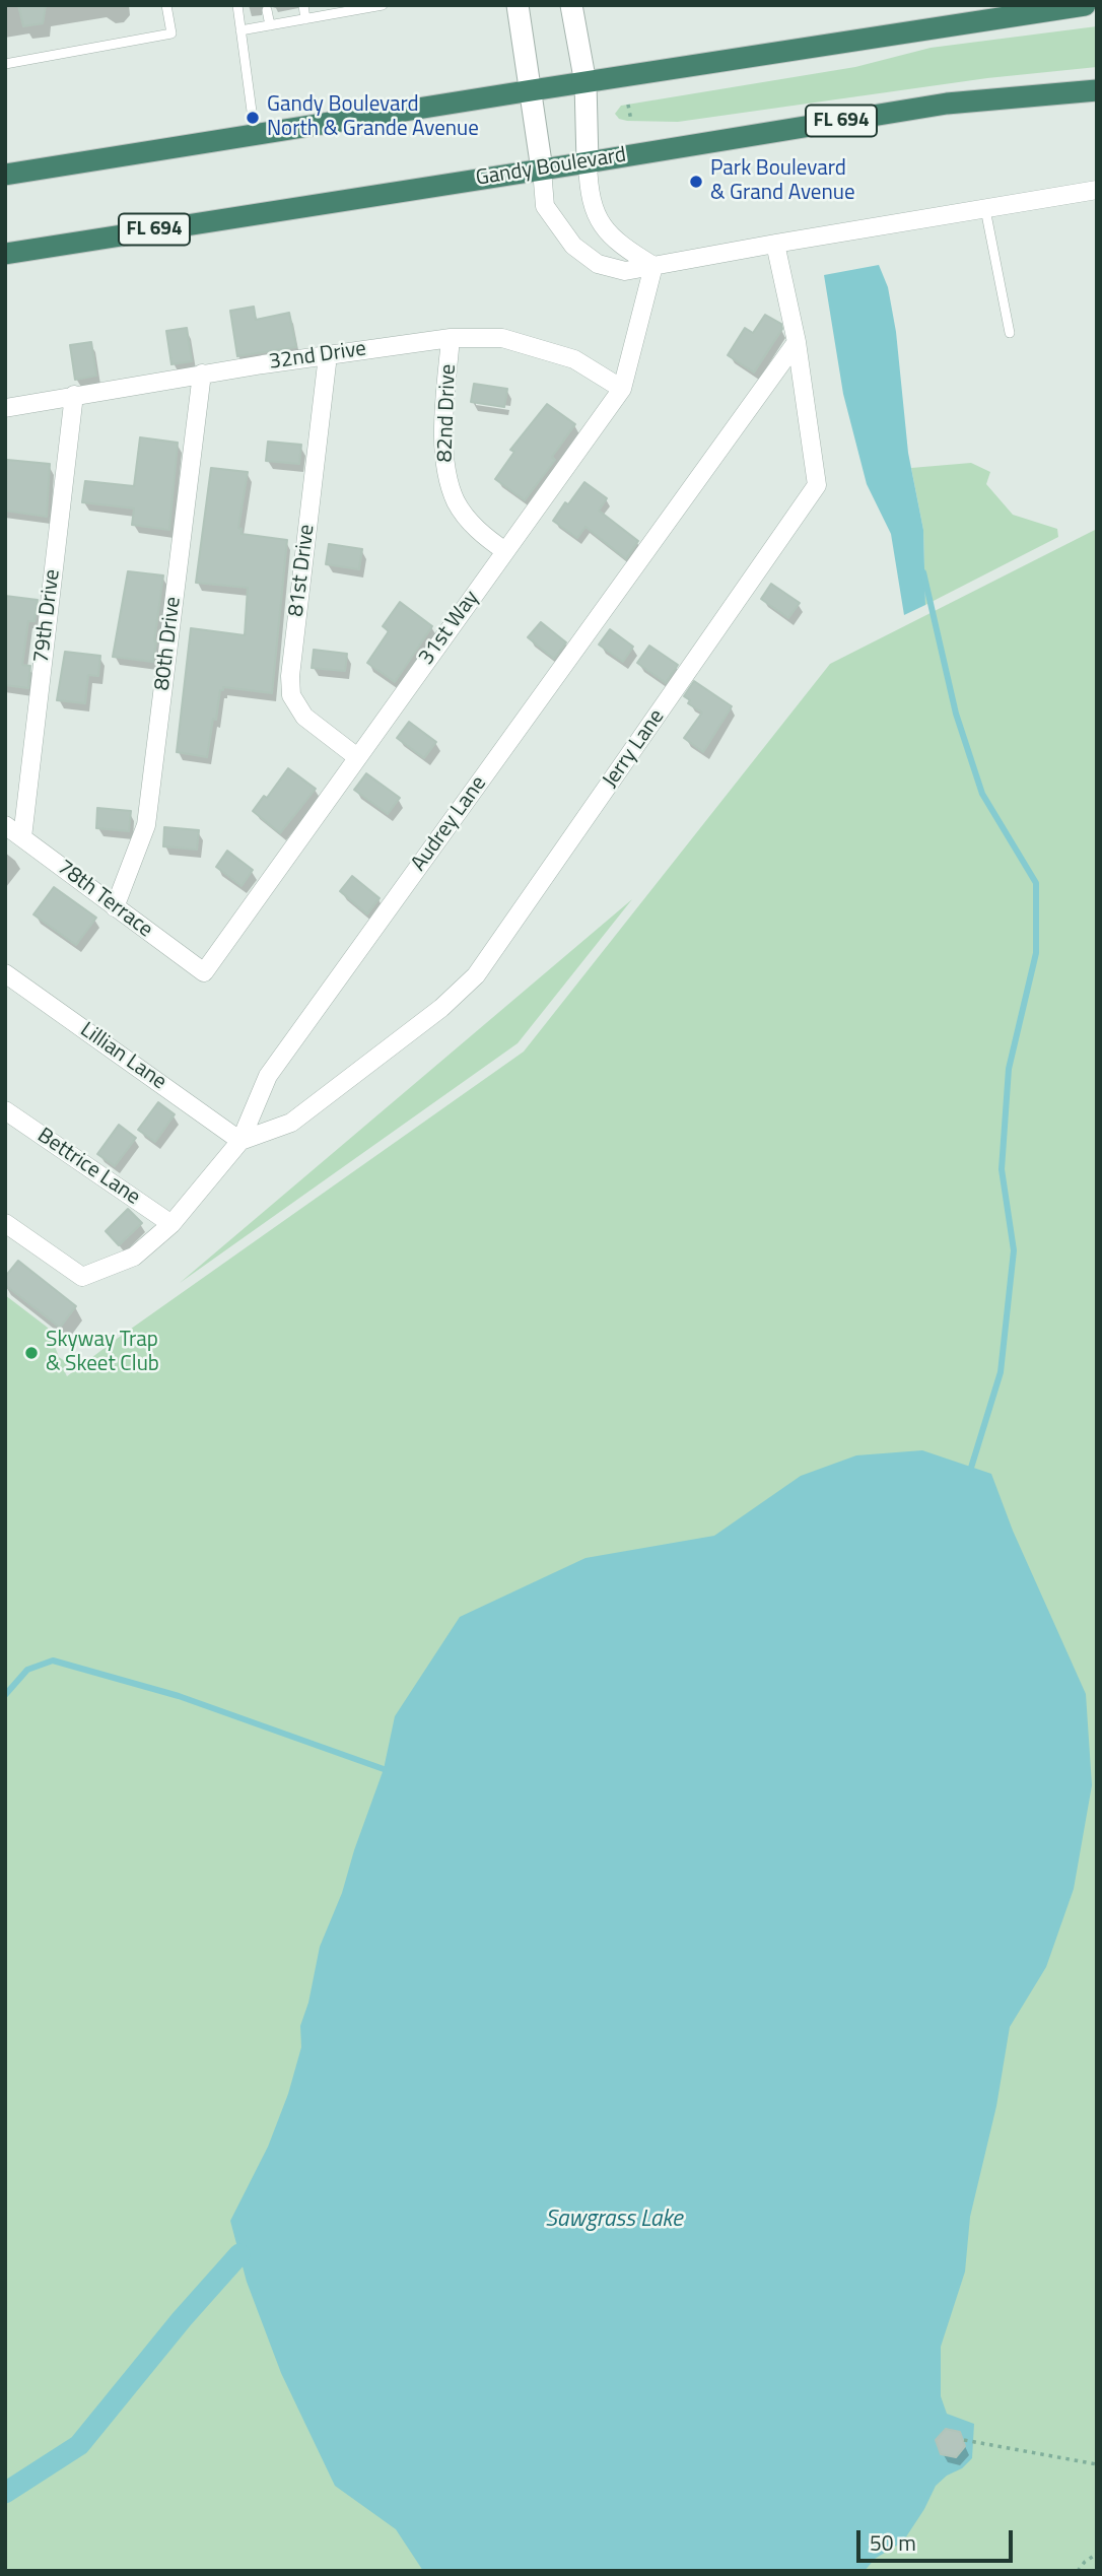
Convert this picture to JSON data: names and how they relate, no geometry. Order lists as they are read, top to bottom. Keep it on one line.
{"streets":{"highway":["FL 694","Gandy Boulevard"],"street":["32nd Drive","82nd Drive","81st Drive","79th Drive","31st Way","80th Drive","Jerry Lane","Audrey Lane","78th Terrace","Lillian Lane","Bettrice Lane"]},"crossings":[["32nd Drive","82nd Drive"],["32nd Drive","81st Drive"],["32nd Drive","79th Drive"],["32nd Drive","31st Way"],["32nd Drive","80th Drive"],["82nd Drive","31st Way"],["81st Drive","31st Way"],["79th Drive","78th Terrace"],["31st Way","78th Terrace"],["80th Drive","78th Terrace"],["Jerry Lane","Audrey Lane"],["Jerry Lane","Lillian Lane"],["Audrey Lane","Lillian Lane"],["Audrey Lane","Bettrice Lane"]],"water":["Sawgrass Lake"],"places":["Gandy Boulevard North & Grande Avenue","Park Boulevard & Grand Avenue","Skyway Trap & Skeet Club"],"scale_bar":"50 m"}
